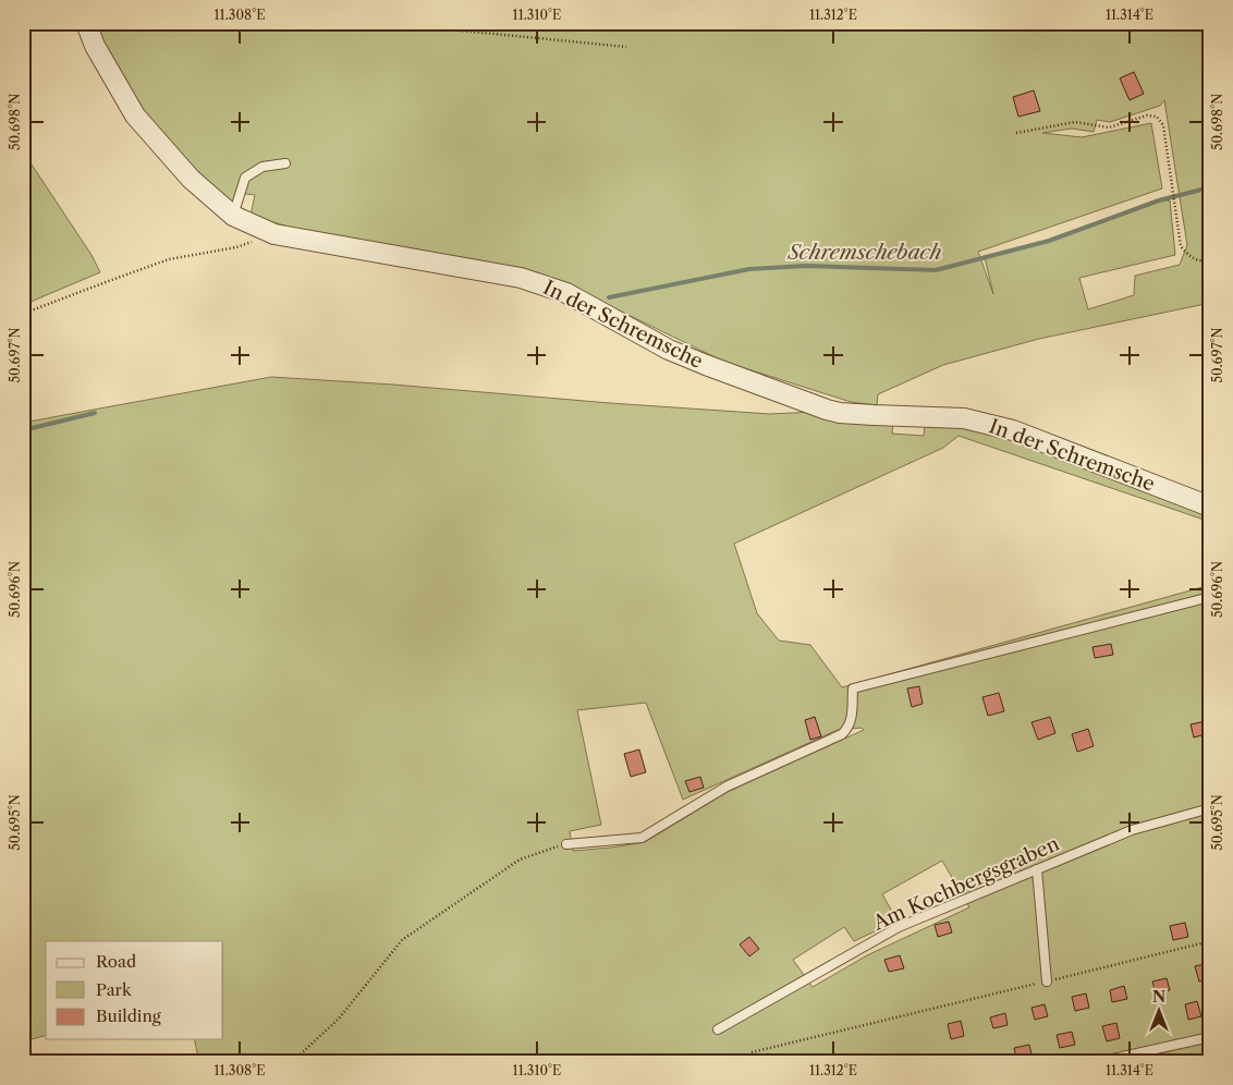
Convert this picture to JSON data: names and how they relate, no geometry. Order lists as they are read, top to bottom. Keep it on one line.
{"streets":{"street":["In der Schremsche"],"lane":["Am Kochbergsgraben"]},"water":["Schremschebach"],"legend":["Road","Park","Building"],"north":"top","coordinates":["11.308°E","11.310°E","11.312°E","11.314°E","50.698°N","50.697°N","50.696°N","50.695°N"]}
